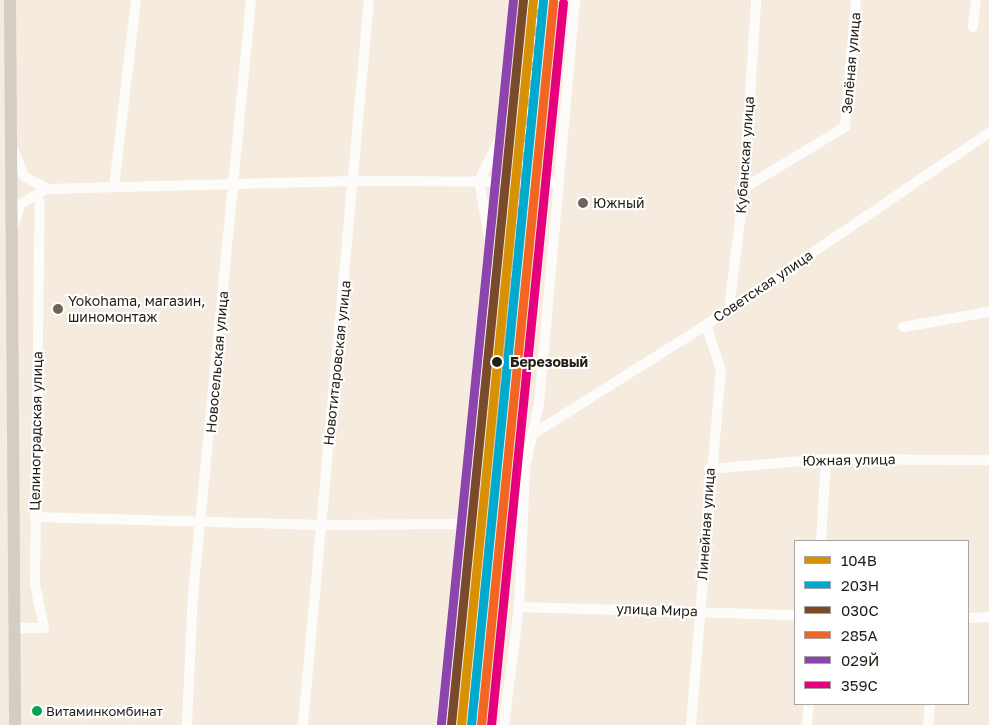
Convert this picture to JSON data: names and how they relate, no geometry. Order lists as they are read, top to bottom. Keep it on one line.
{"streets":{"street":["Зелёная улица","Кубанская улица","Советская улица","Новосельская улица","Новотитаровская улица","Целиноградская улица","Южная улица","Линейная улица","улица Мира"]},"crossings":[["Зелёная улица","Кубанская улица"],["Кубанская улица","Советская улица"],["Советская улица","Линейная улица"],["Южная улица","Линейная улица"],["Линейная улица","улица Мира"]],"places":["Южный","Yokohama, магазин, шиномонтаж","Березовый","Витаминкомбинат"],"lines":["transit line 104В","transit line 030C","transit line 029Й","transit line 203Н","transit line 285А","transit line 359С"],"legend":["104В","203Н","030C","285А","029Й","359С"]}
